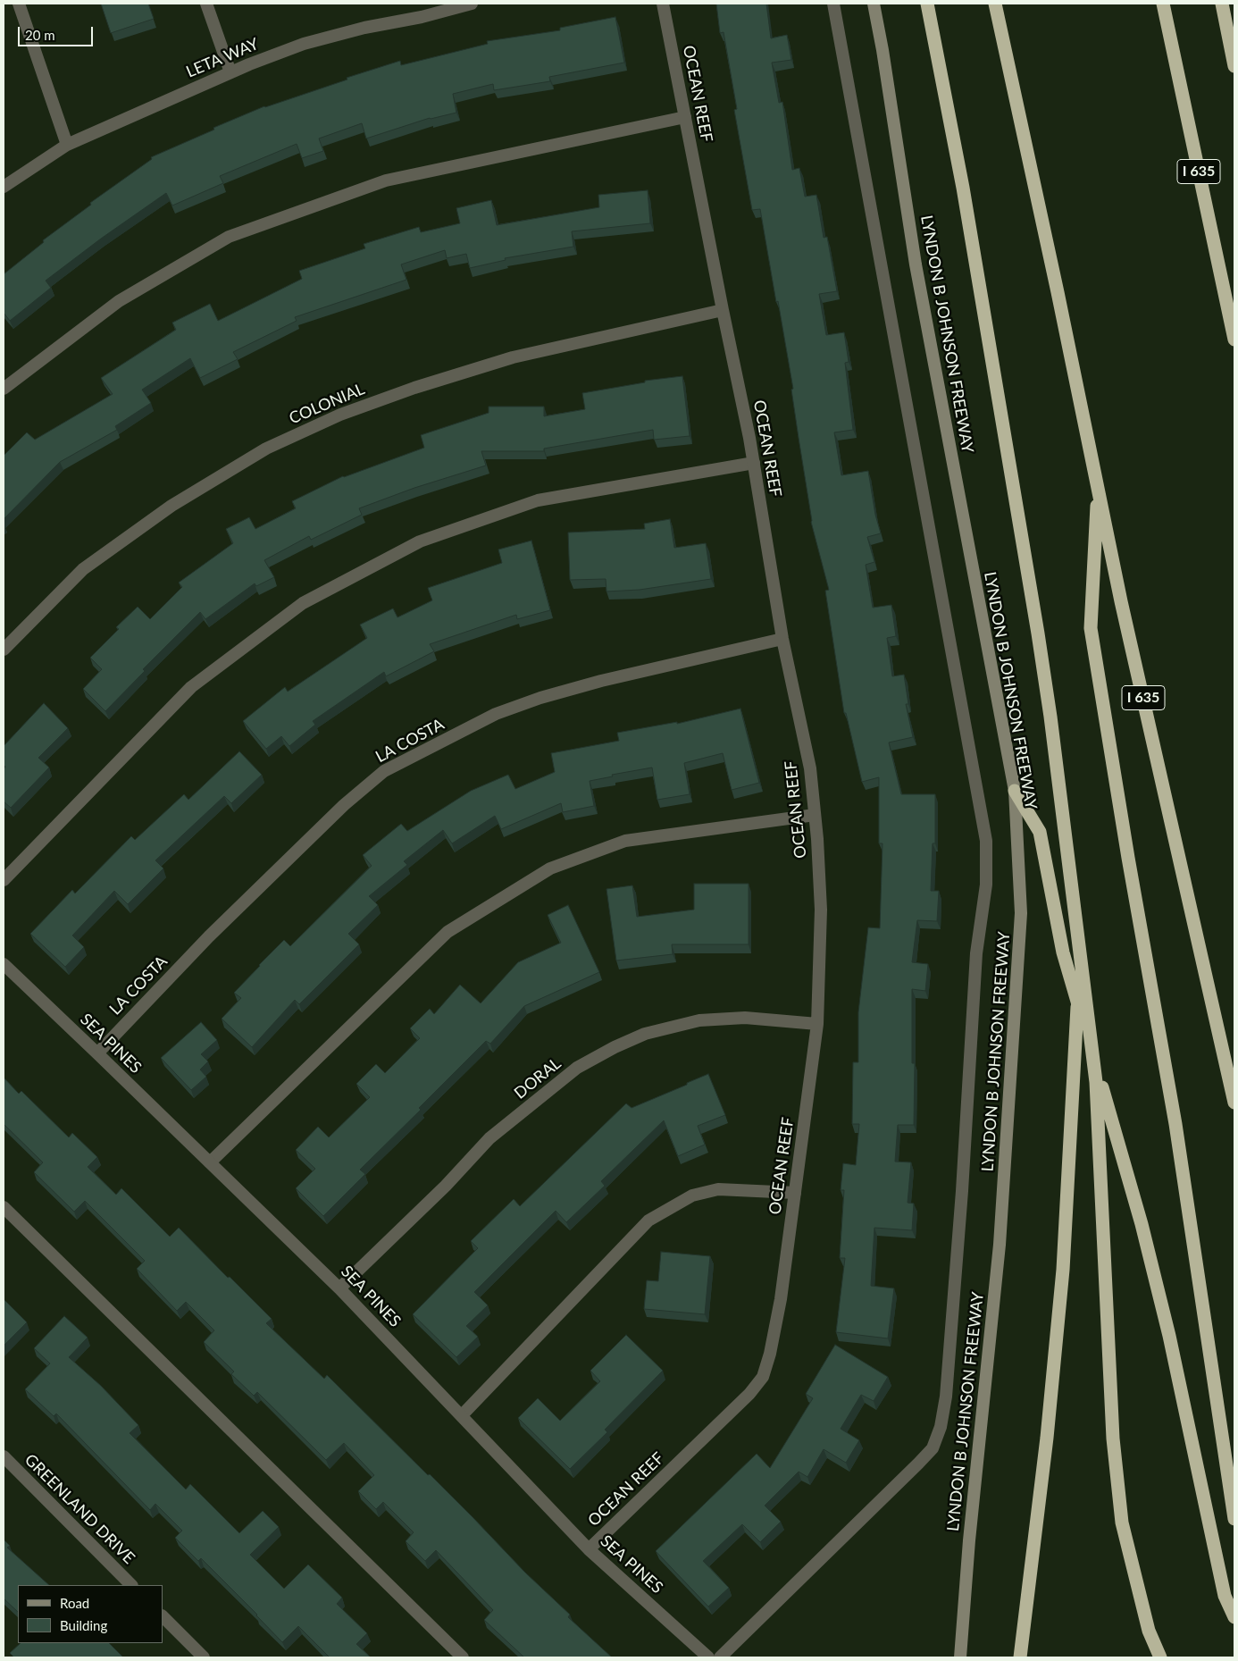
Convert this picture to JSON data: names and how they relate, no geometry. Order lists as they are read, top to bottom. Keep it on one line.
{"streets":{"highway":["I 635"],"main road":["LYNDON B JOHNSON FREEWAY"],"street":["LETA WAY","OCEAN REEF","COLONIAL","LA COSTA","SEA PINES","DORAL","GREENLAND DRIVE"]},"crossings":[["OCEAN REEF","COLONIAL"],["OCEAN REEF","LA COSTA"],["OCEAN REEF","SEA PINES"],["OCEAN REEF","DORAL"],["LA COSTA","SEA PINES"],["SEA PINES","DORAL"]],"legend":["Road","Building"],"scale_bar":"20 m"}
